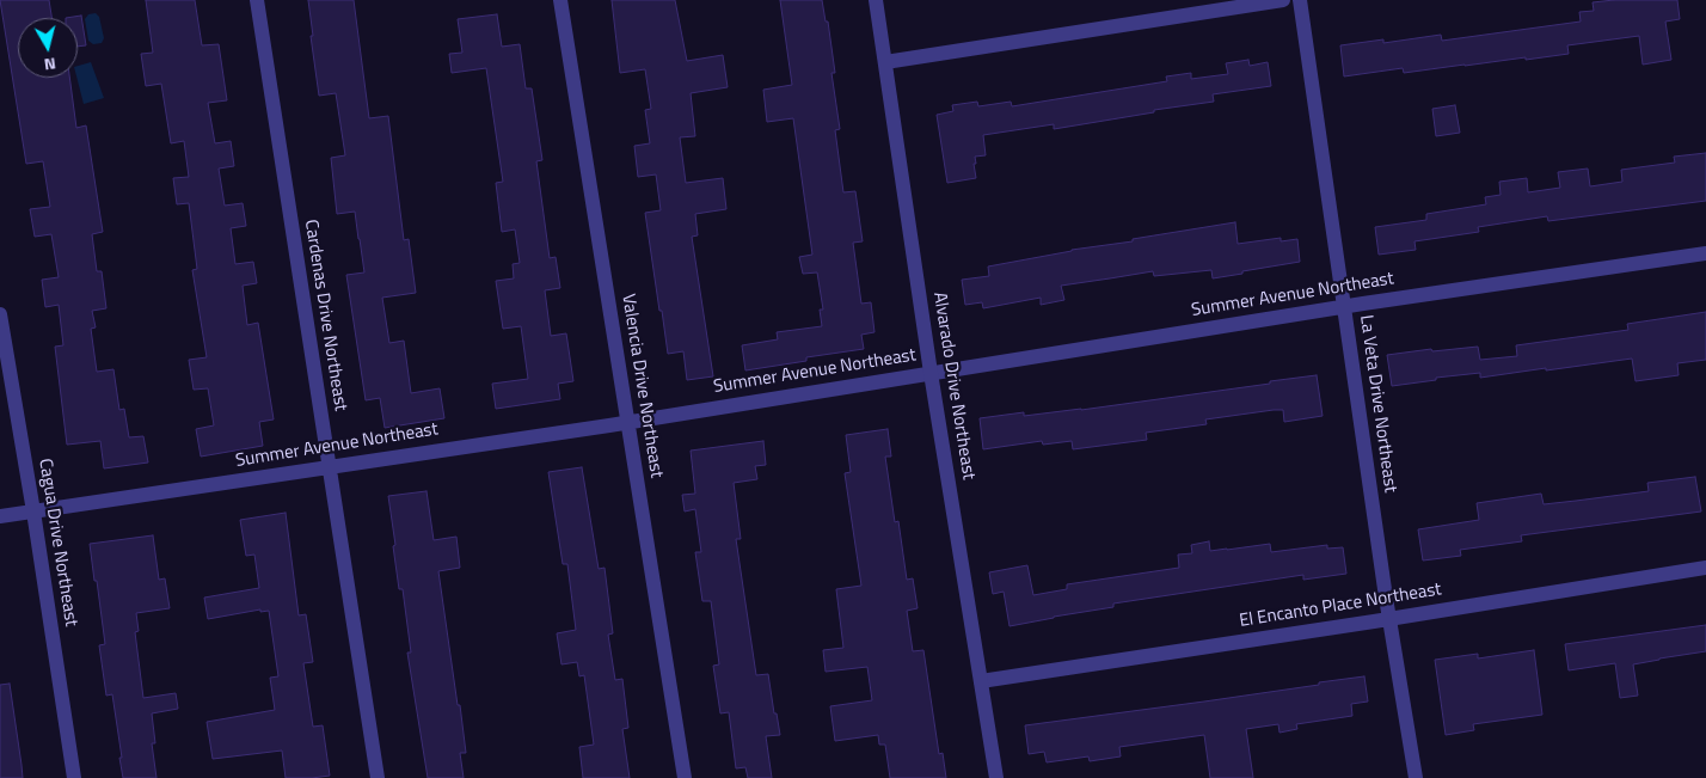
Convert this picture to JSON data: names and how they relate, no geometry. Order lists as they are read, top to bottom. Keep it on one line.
{"streets":{"street":["Summer Avenue Northeast","Cardenas Drive Northeast","Valencia Drive Northeast","Alvarado Drive Northeast","La Veta Drive Northeast","Cagua Drive Northeast","El Encanto Place Northeast"]},"crossings":[["Summer Avenue Northeast","Cardenas Drive Northeast"],["Summer Avenue Northeast","Valencia Drive Northeast"],["Summer Avenue Northeast","Alvarado Drive Northeast"],["Summer Avenue Northeast","La Veta Drive Northeast"],["Summer Avenue Northeast","Cagua Drive Northeast"],["Alvarado Drive Northeast","El Encanto Place Northeast"],["La Veta Drive Northeast","El Encanto Place Northeast"]],"north":"bottom"}
